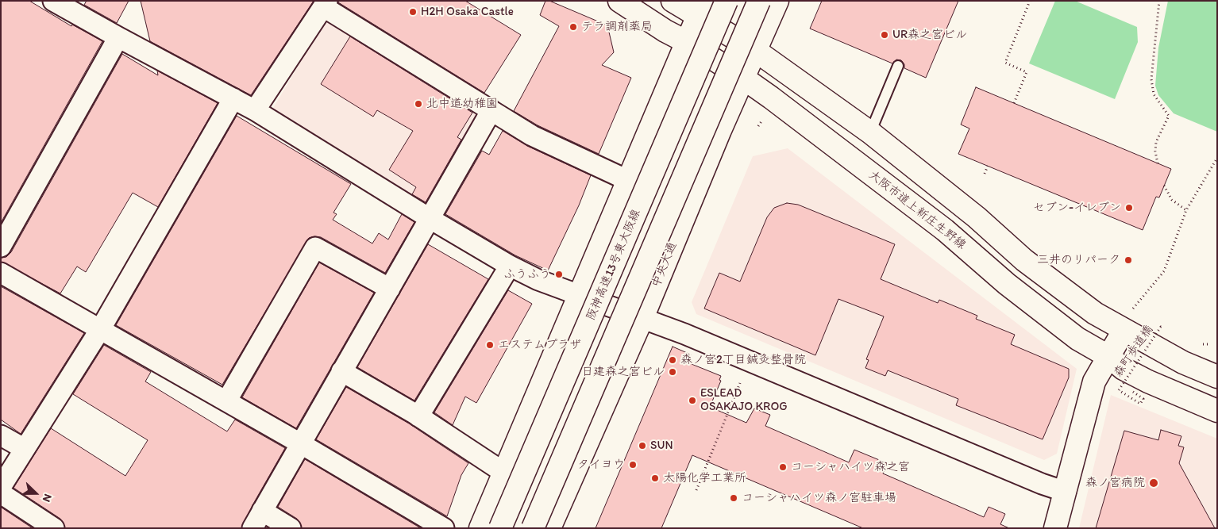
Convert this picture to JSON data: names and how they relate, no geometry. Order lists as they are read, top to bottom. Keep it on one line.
{"streets":{"main road":["大阪市道上新庄生野線","阪神高速13号東大阪線","中央大通"],"path":["森町歩道橋"]},"crossings":[["大阪市道上新庄生野線","中央大通"]],"places":["H2H Osaka Castle","テラ調剤薬局","UR森之宮ビル","北中道幼稚園","セブン-イレブン","三井のリパーク","ふうふう","エステムプラザ","森ノ宮2丁目鍼灸整骨院","日建森之宮ビル","ESLEAD OSAKAJO KROG","SUN","タイヨウ","コーシャハイツ森之宮","太陽化学工業所","森ノ宮病院","コーシャハイツ森ノ宮駐車場"],"north":"right"}
